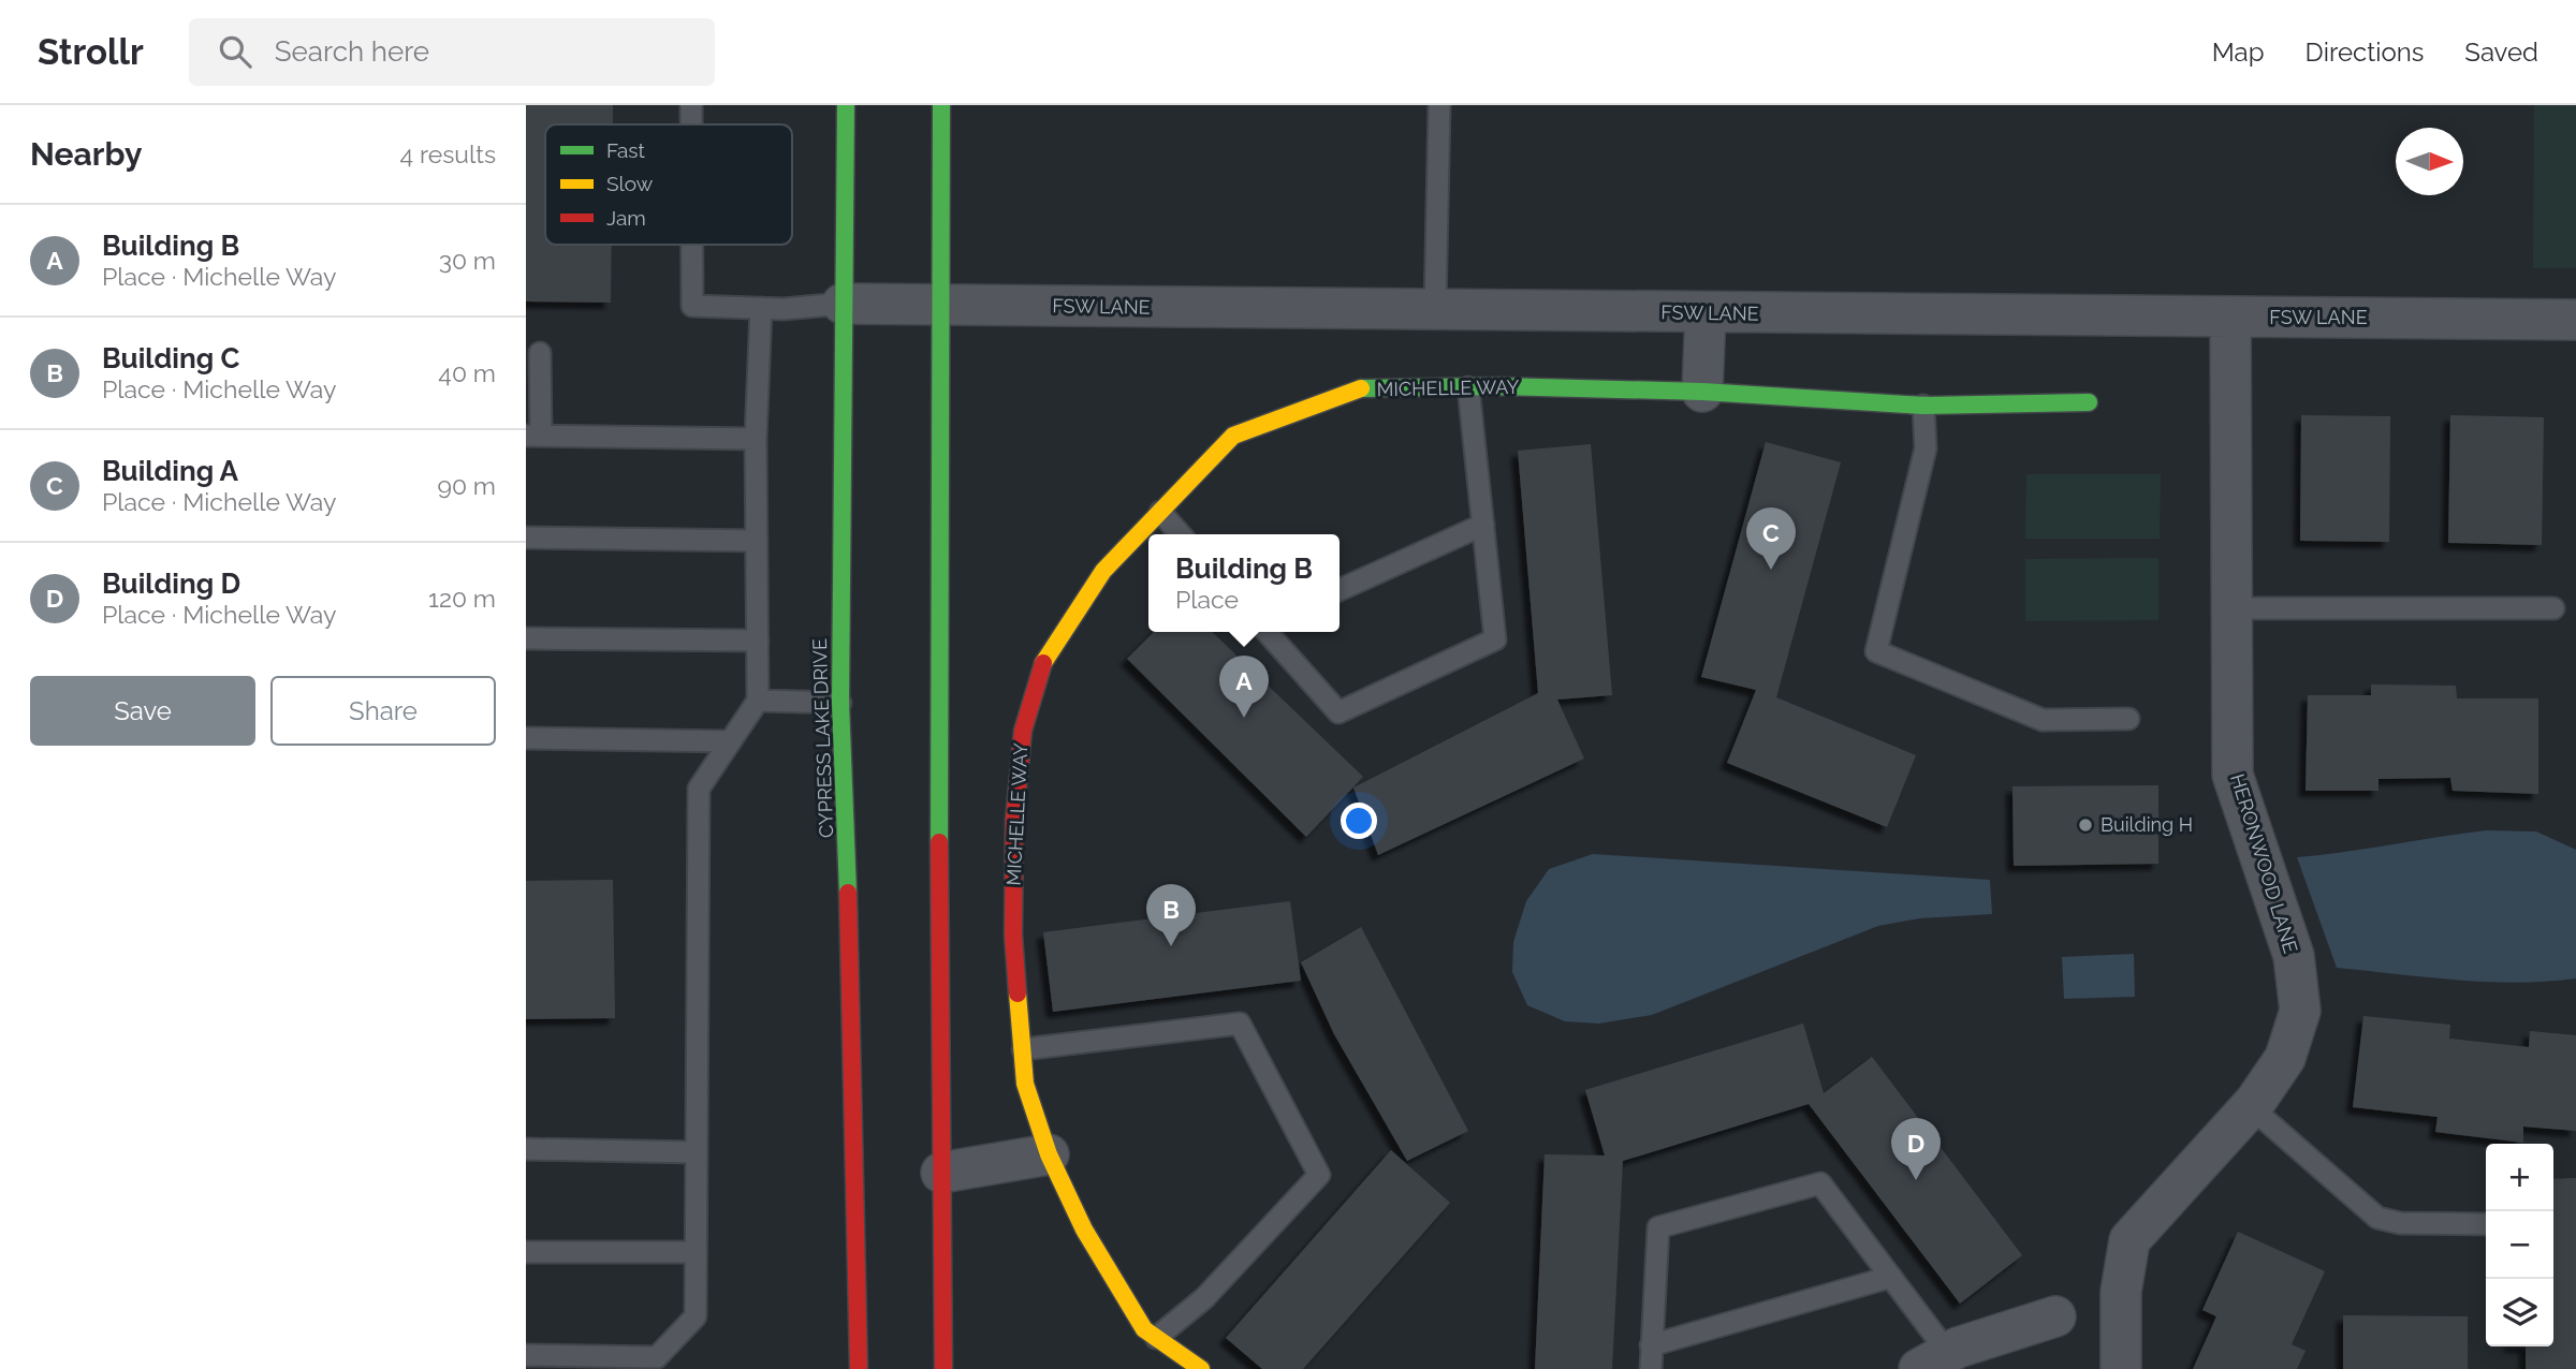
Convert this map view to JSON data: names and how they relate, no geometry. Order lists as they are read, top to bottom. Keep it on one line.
{"streets":{"main road":["MICHELLE WAY","CYPRESS LAKE DRIVE"],"street":["FSW LANE","HERONWOOD LANE"]},"crossings":[["FSW LANE","CYPRESS LAKE DRIVE"],["FSW LANE","HERONWOOD LANE"]],"places":["Building H"],"legend":["Fast","Slow","Jam"],"north":"right","page":{"header":"Strollr","search":"Search here","nav":["Map","Directions","Saved"],"heading":["Nearby","4 results"],"list":[{"mark":"A","name":"Building B","note":"Place · Michelle Way","value":"30 m"},{"mark":"B","name":"Building C","note":"Place · Michelle Way","value":"40 m"},{"mark":"C","name":"Building A","note":"Place · Michelle Way","value":"90 m"},{"mark":"D","name":"Building D","note":"Place · Michelle Way","value":"120 m"}],"pins":["C","A","B","D"],"popup":["Building B","Place"],"buttons":["Save","Share"],"map_buttons":["+","−"]}}
